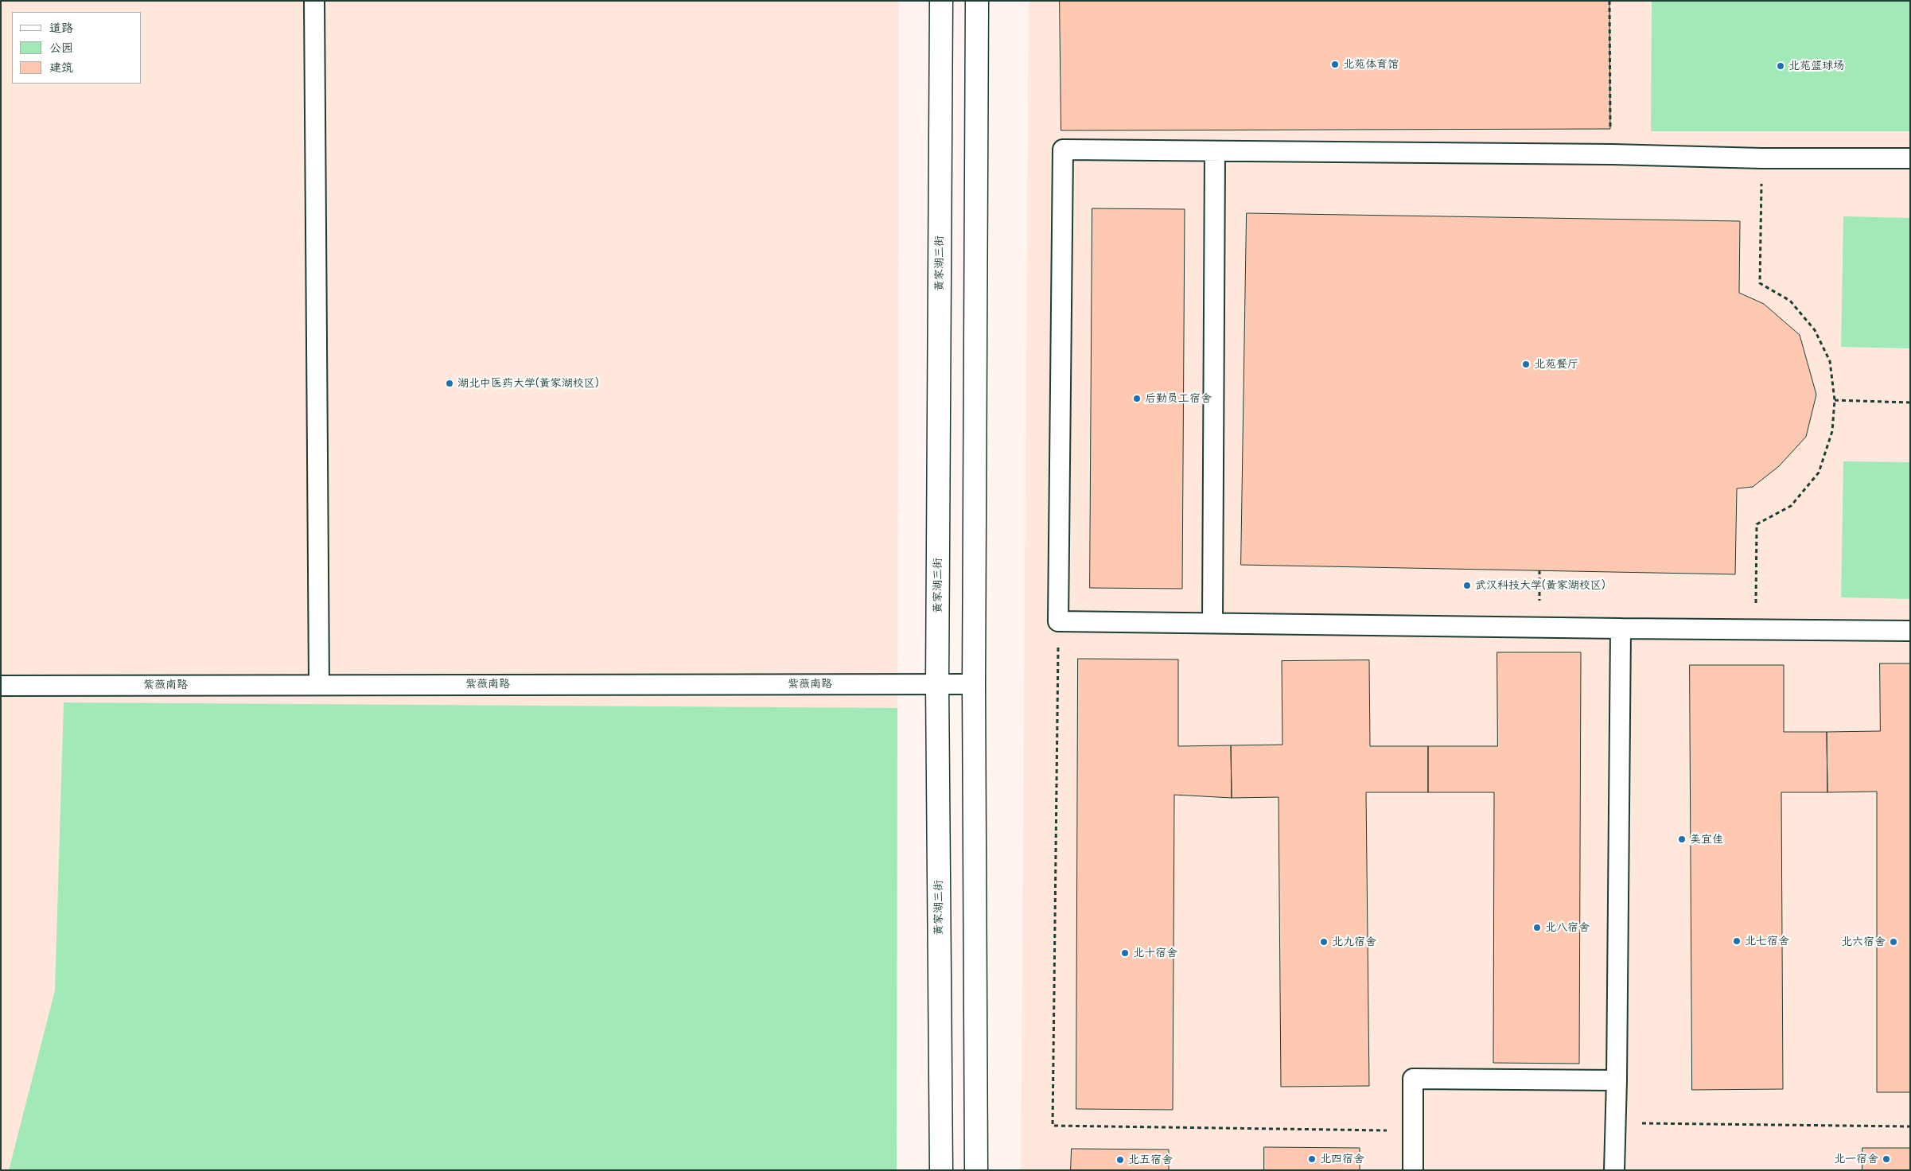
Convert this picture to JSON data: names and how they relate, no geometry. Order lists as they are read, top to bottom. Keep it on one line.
{"streets":{"street":["黄家湖三街"],"lane":["紫薇南路"]},"crossings":[["黄家湖三街","紫薇南路"]],"places":["北苑体育馆","北苑篮球场","北苑餐厅","湖北中医药大学(黄家湖校区)","后勤员工宿舍","武汉科技大学(黄家湖校区)","美宜佳","北八宿舍","北七宿舍","北九宿舍","北六宿舍","北十宿舍","北四宿舍","北一宿舍","北五宿舍"],"legend":["道路","公园","建筑"]}
